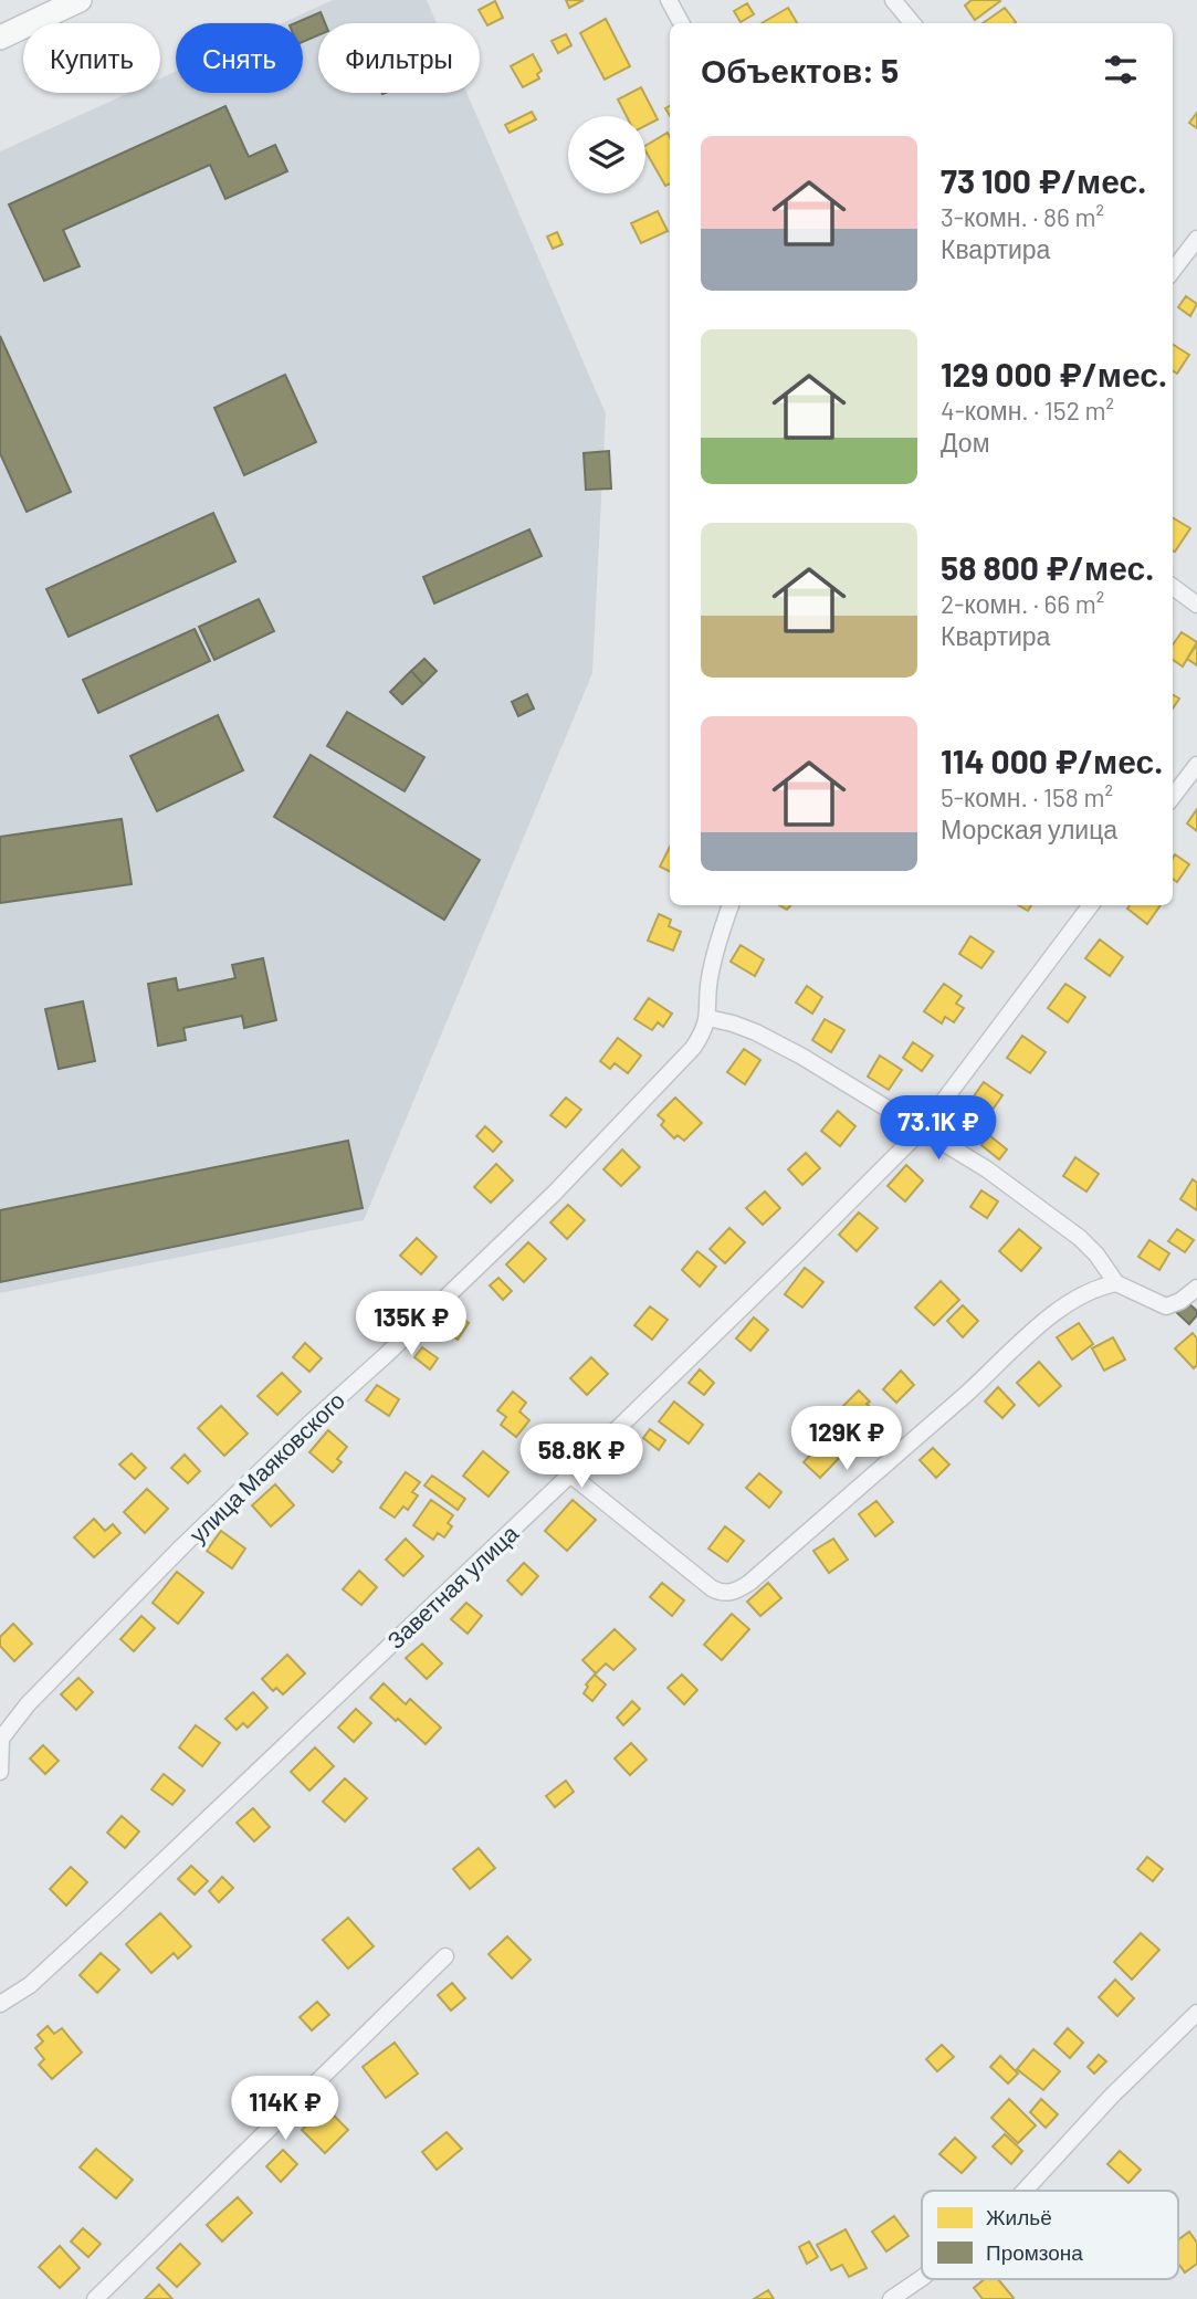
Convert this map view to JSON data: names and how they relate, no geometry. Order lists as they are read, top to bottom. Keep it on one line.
{"streets":{"street":["улица Маяковского","Заветная улица"]},"legend":["Жильё","Промзона"],"page":{"chip":["Купить","Снять","Фильтры"],"heading":"Объектов: 5","list":[{"name":"73 100 ₽/мес.","note":"3-комн. · 86 m² · Квартира"},{"name":"129 000 ₽/мес.","note":"4-комн. · 152 m² · Дом"},{"name":"58 800 ₽/мес.","note":"2-комн. · 66 m² · Квартира"},{"name":"114 000 ₽/мес.","note":"5-комн. · 158 m² · Морская улица"}],"price":["73.1K ₽","135K ₽","129K ₽","58.8K ₽","114K ₽"]}}
